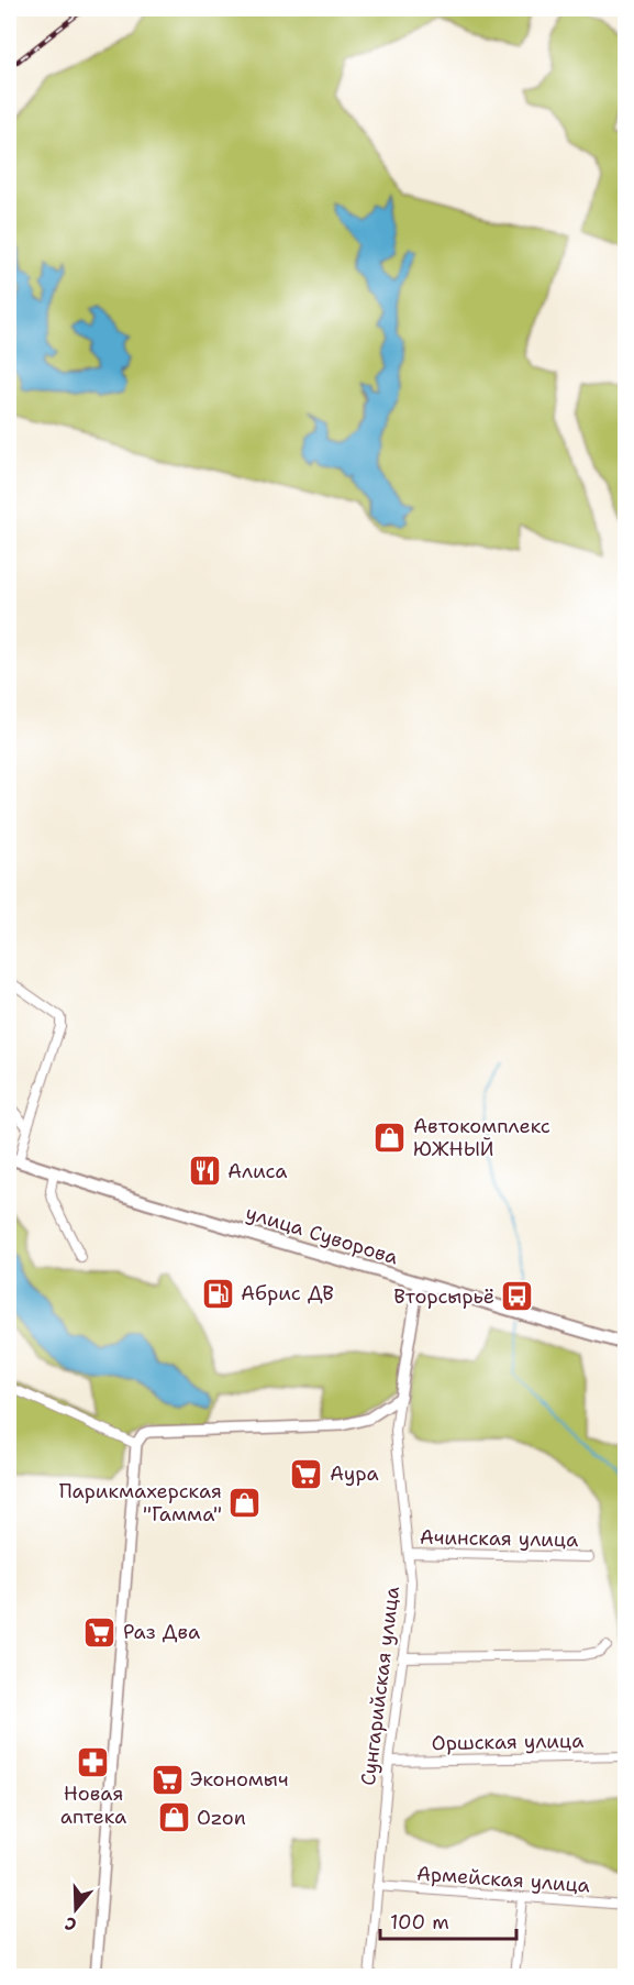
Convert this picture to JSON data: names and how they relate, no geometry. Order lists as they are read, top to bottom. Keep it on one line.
{"streets":{"main road":["улица Суворова"],"street":["Ачинская улица","Сунгарийская улица","Оршская улица","Армейская улица"]},"crossings":[["улица Суворова","Сунгарийская улица"],["Ачинская улица","Сунгарийская улица"],["Сунгарийская улица","Оршская улица"],["Сунгарийская улица","Армейская улица"]],"places":{"shop":["Автокомплекс ЮЖНЫЙ","Парикмахерская \"Гамма\"","Ozon"],"restaurant":["Алиса"],"fuel station":["Абрис ДВ"],"bus stop":["Вторсырьё"],"supermarket":["Аура","Раз Два","Экономыч"],"pharmacy":["Новая аптека"]},"scale_bar":"100 m","north":"bottom"}
